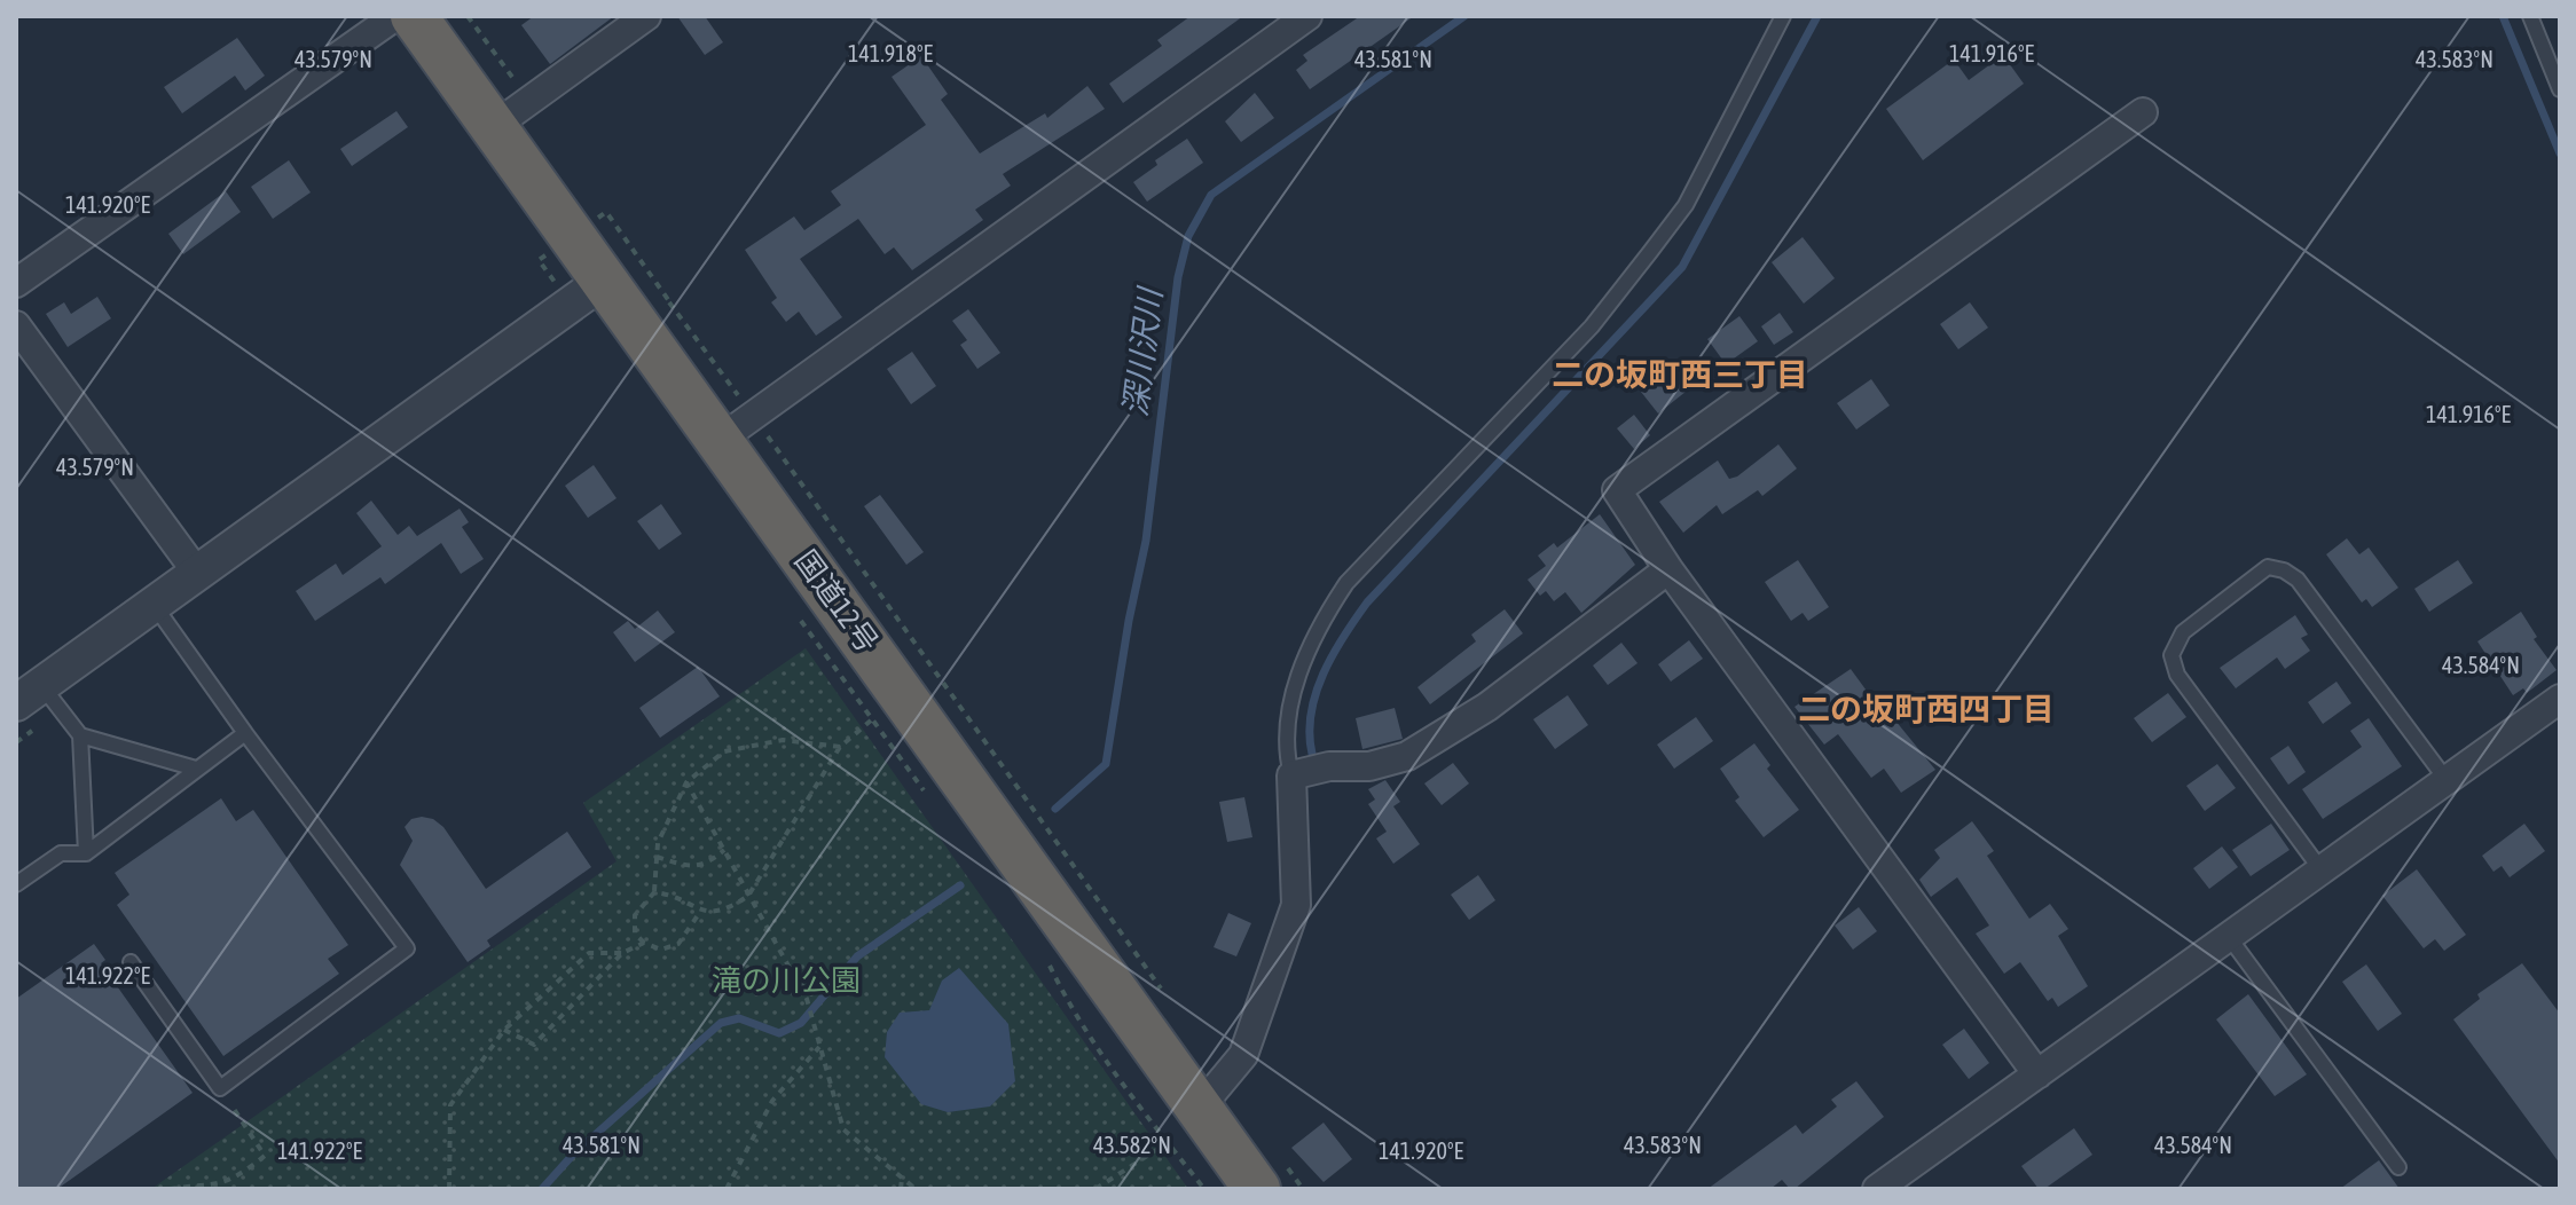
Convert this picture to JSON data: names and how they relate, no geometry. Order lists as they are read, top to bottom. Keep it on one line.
{"streets":{"highway":["国道12号"]},"districts":["二の坂町西三丁目","二の坂町西四丁目"],"water":["深川沢川"],"parks":["滝の川公園"],"coordinates":["141.918°E","141.916°E","43.579°N","43.581°N","43.583°N","141.920°E","43.584°N","141.922°E","43.582°N"]}
